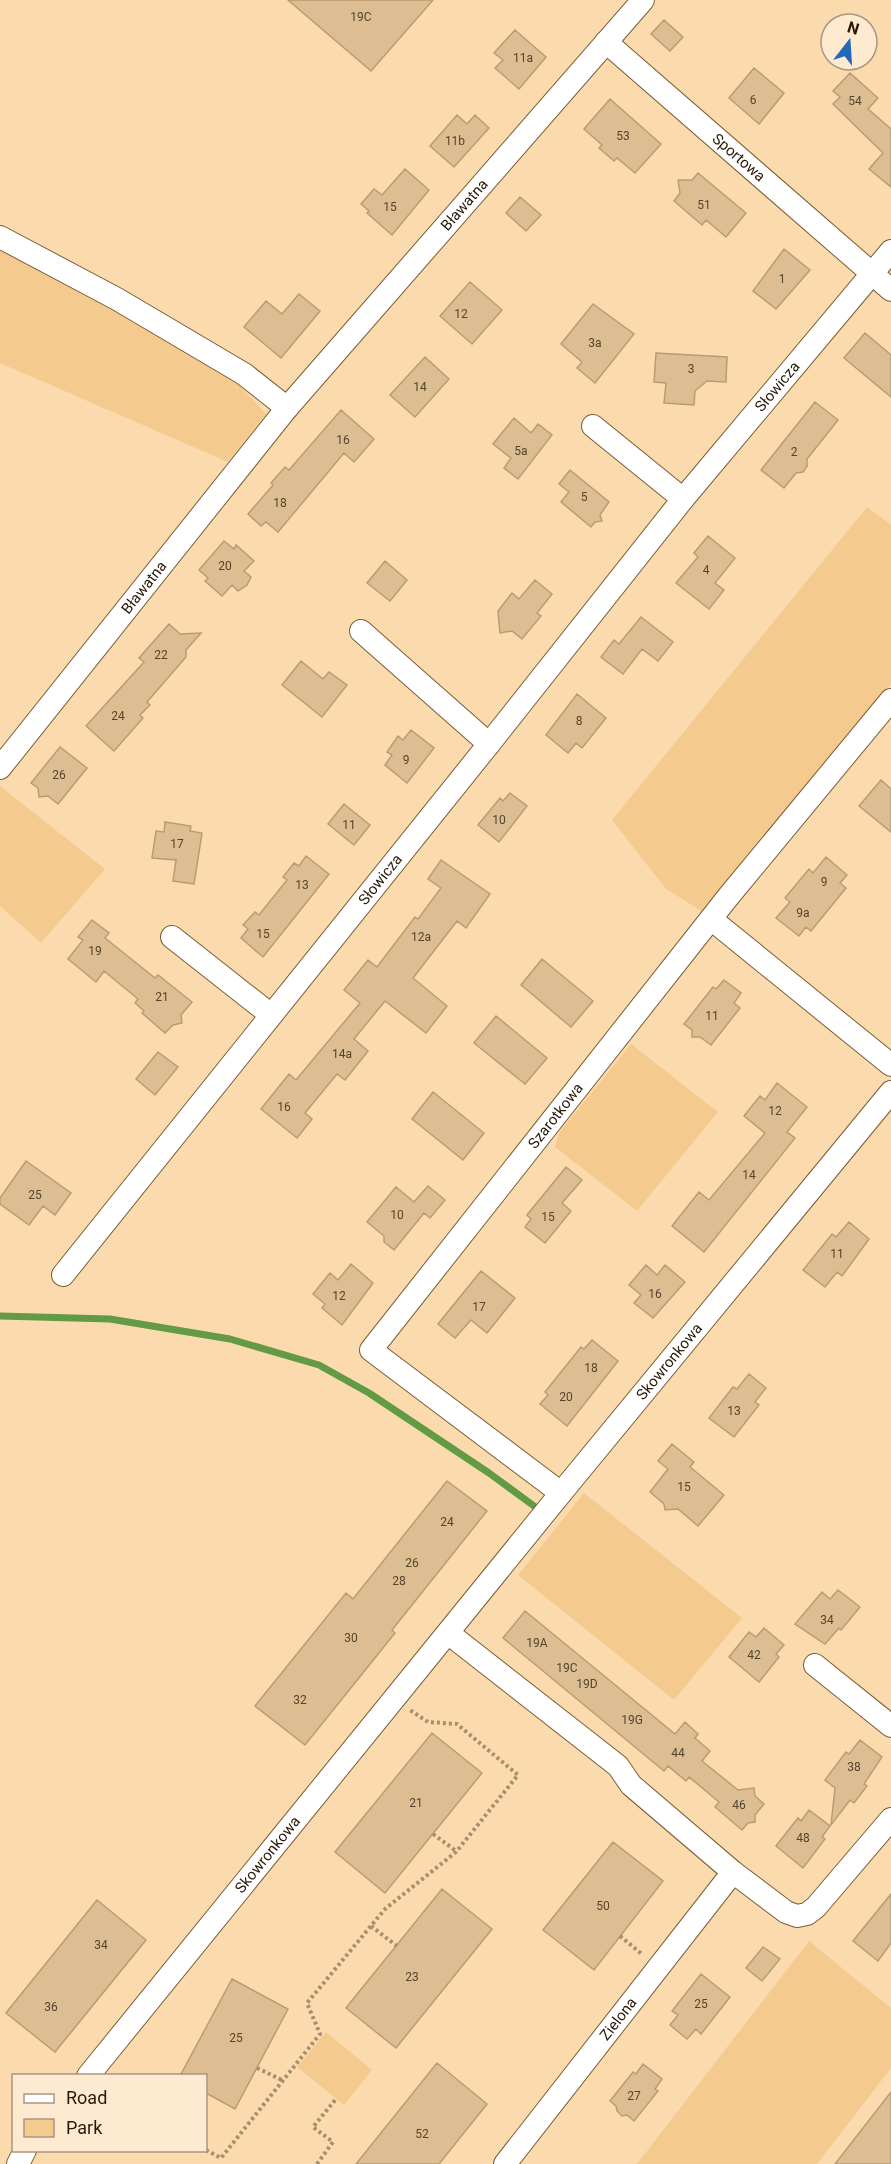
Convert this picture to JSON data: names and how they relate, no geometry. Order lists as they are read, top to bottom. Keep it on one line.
{"streets":{"street":["Sportowa","Bławatna","Słowicza","Szarotkowa","Skowronkowa","Zielona"]},"crossings":[["Sportowa","Bławatna"],["Sportowa","Słowicza"],["Szarotkowa","Skowronkowa"]],"house_numbers":["19C","11a","6","54","53","11b","51","15","1","12","3a","3","14","16","5a","2","5","18","20","4","22","24","8","9","26","10","11","17","9","13","9a","15","12a","19","21","11","14a","16","12","14","25","10","15","11","16","12","17","18","20","13","15","24","26","28","34","30","19A","42","19C","19D","32","19G","44","38","21","46","48","50","34","23","25","36","25","27","52"],"legend":["Road","Park"],"north":"top"}
